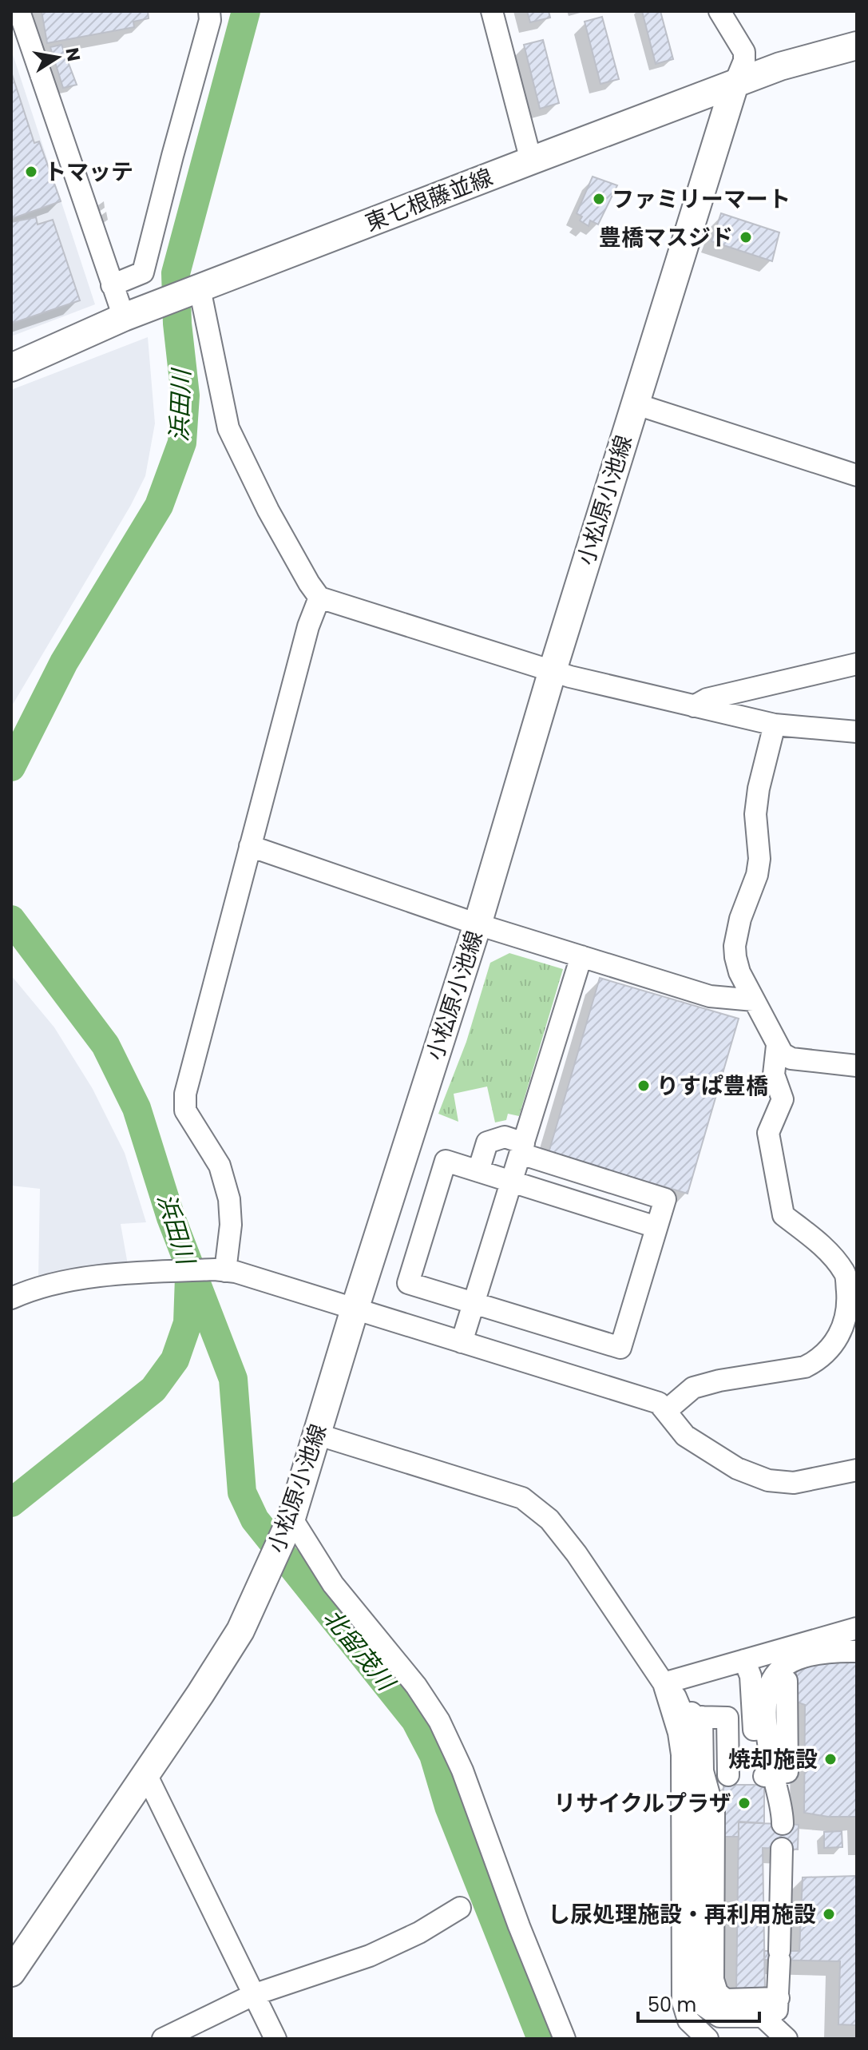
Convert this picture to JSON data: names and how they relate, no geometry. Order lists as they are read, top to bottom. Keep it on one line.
{"streets":{"main road":["東七根藤並線","小松原小池線"]},"crossings":[["東七根藤並線","小松原小池線"]],"water":["浜田川","北留茂川"],"places":["トマッテ","ファミリーマート","豊橋マスジド","りすぱ豊橋","焼却施設","リサイクルプラザ","し尿処理施設・再利用施設"],"scale_bar":"50 m","north":"right"}
